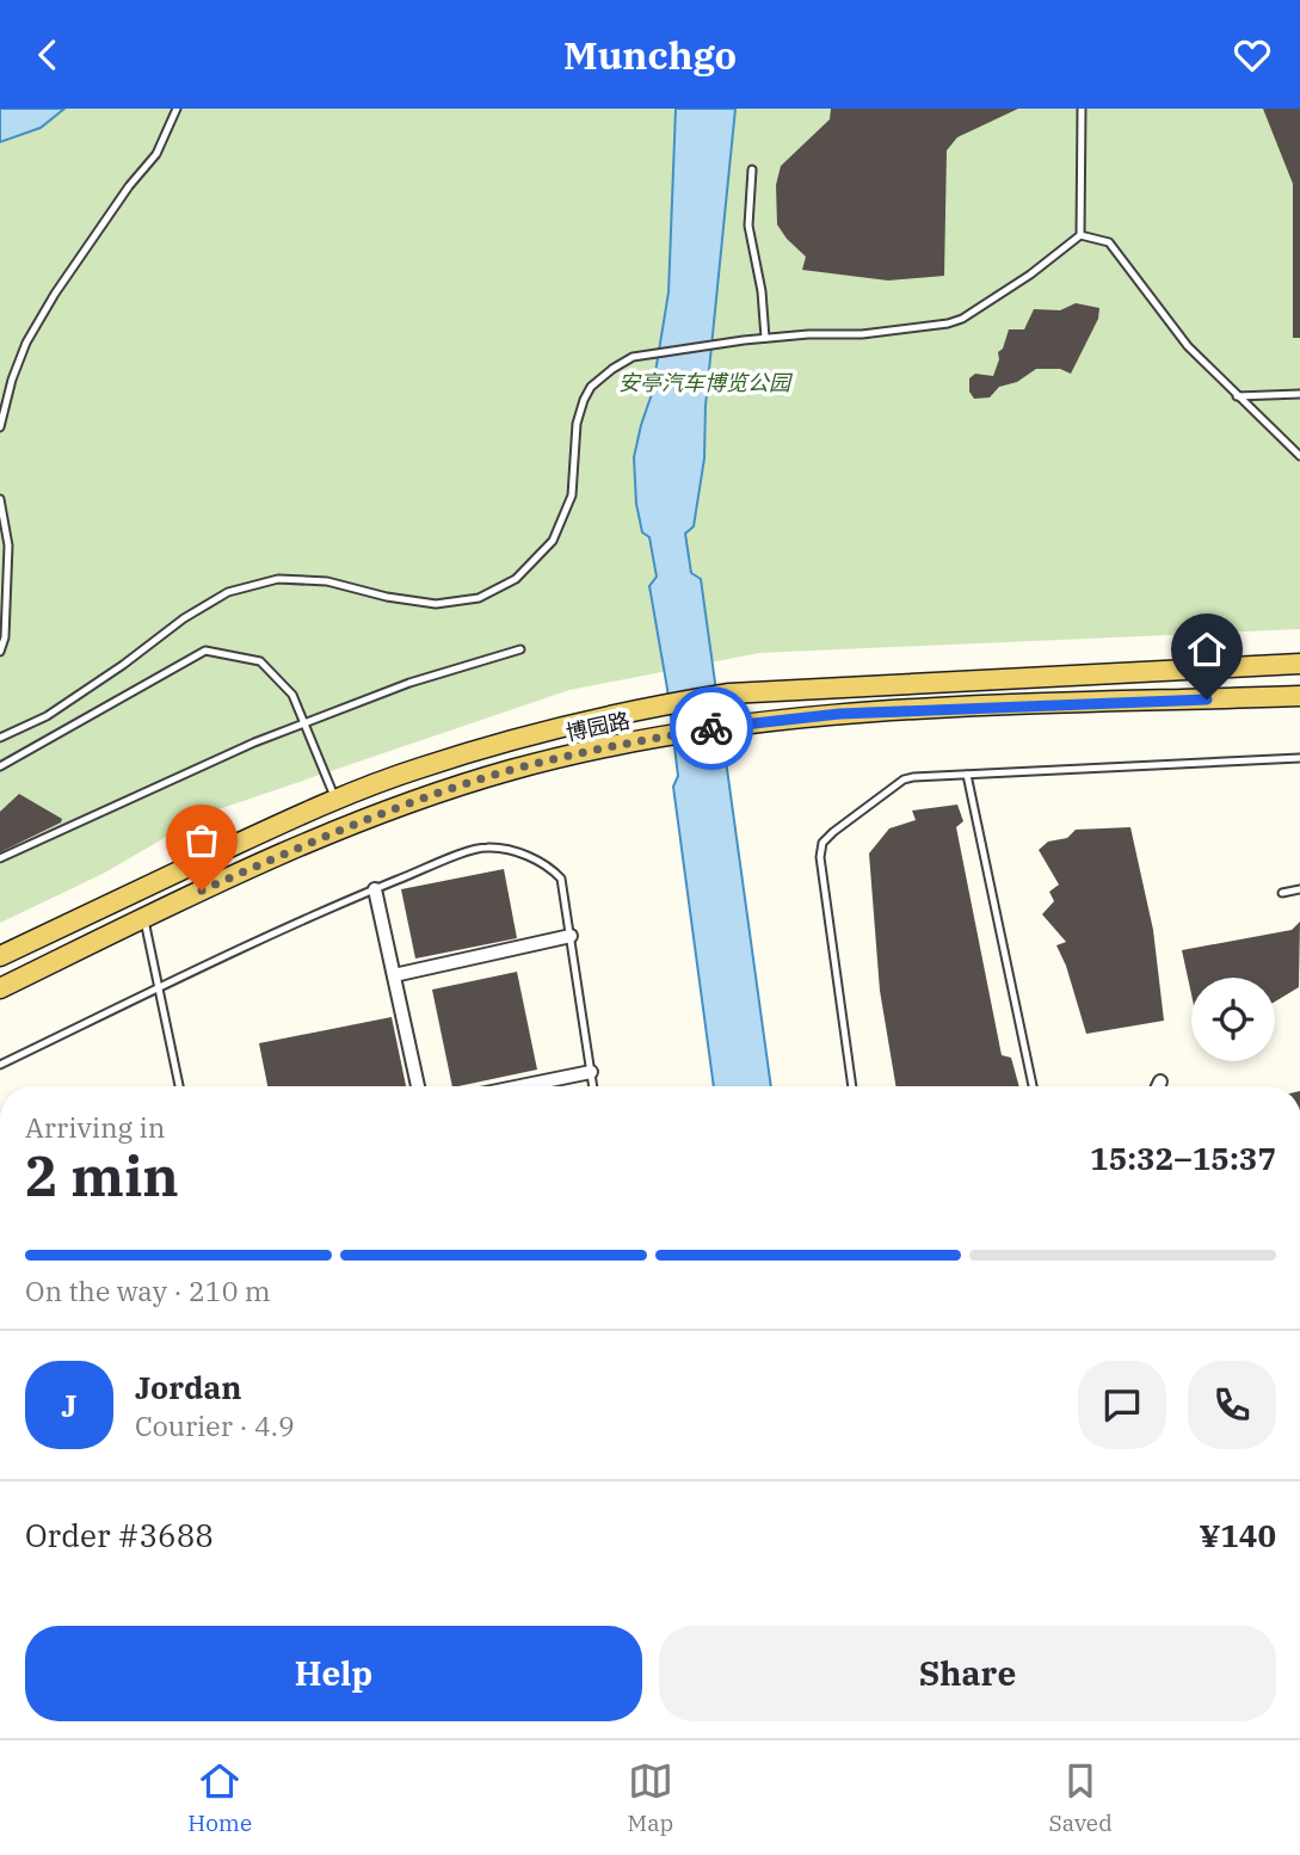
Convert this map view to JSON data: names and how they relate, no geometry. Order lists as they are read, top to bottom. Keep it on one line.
{"streets":{"main road":["博园路"]},"parks":["安亭汽车博览公园"],"page":{"header":"Munchgo","heading":["2 min","Arriving in","15:32–15:37"],"panel":["Jordan","Courier · 4.9","Order #3688","¥140"],"bar":"On the way · 210 m","round":"J","buttons":["Help","Share"],"tabs":["Home","Map","Saved"]}}
